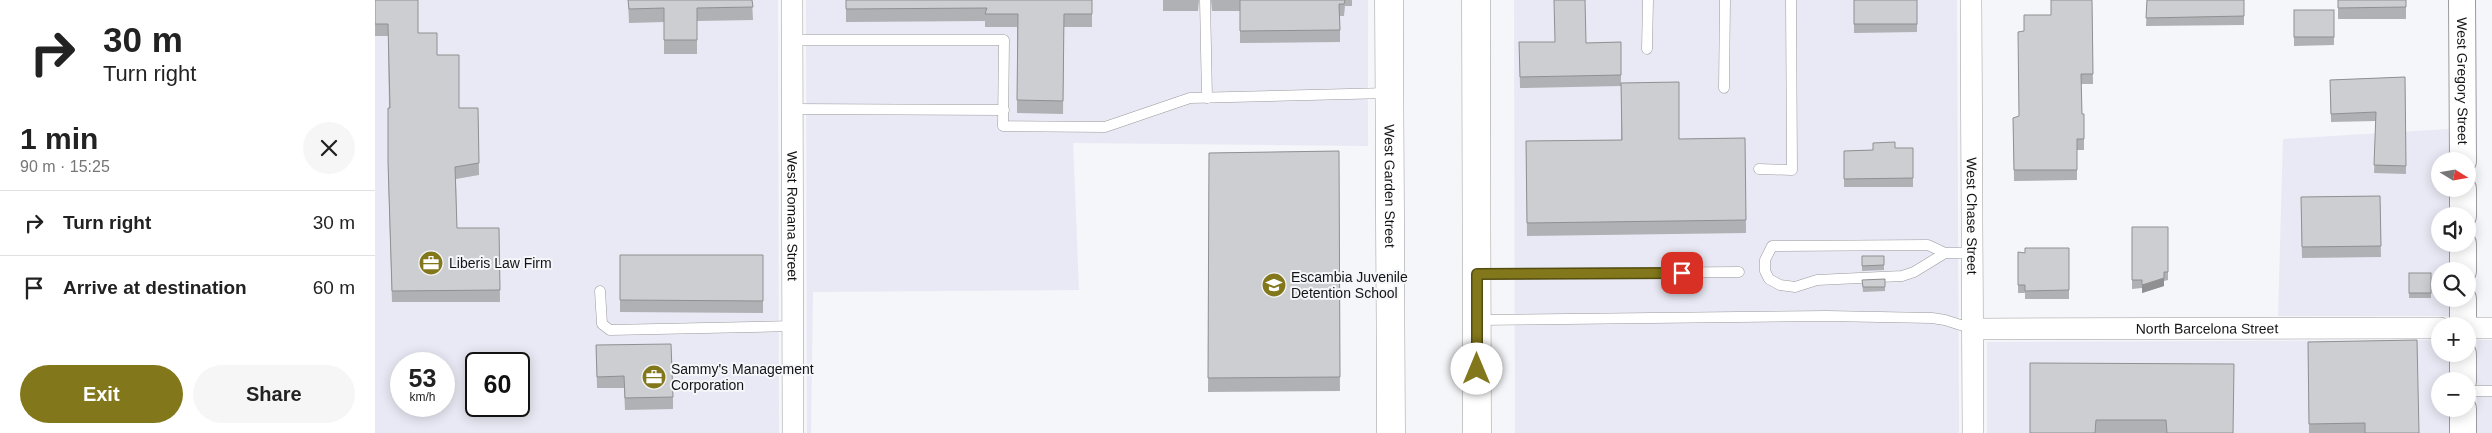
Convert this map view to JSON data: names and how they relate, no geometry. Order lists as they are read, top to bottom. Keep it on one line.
{"streets":{"main road":["West Garden Street"],"street":["West Gregory Street","West Chase Street","West Romana Street","North Barcelona Street"]},"crossings":[["West Chase Street","North Barcelona Street"]],"places":{"office":["Liberis Law Firm","Sammy's Management Corporation"],"school or university":["Escambia Juvenile Detention School"]},"north":"right","page":{"turn":["30 m","Turn right"],"heading":["1 min","90 m · 15:25"],"map_buttons":["+","−"],"list":[{"name":"Turn right","value":"30 m"},{"name":"Arrive at destination","value":"60 m"}],"speed":"53 km/h","limit":"60","buttons":["Exit","Share"]}}
